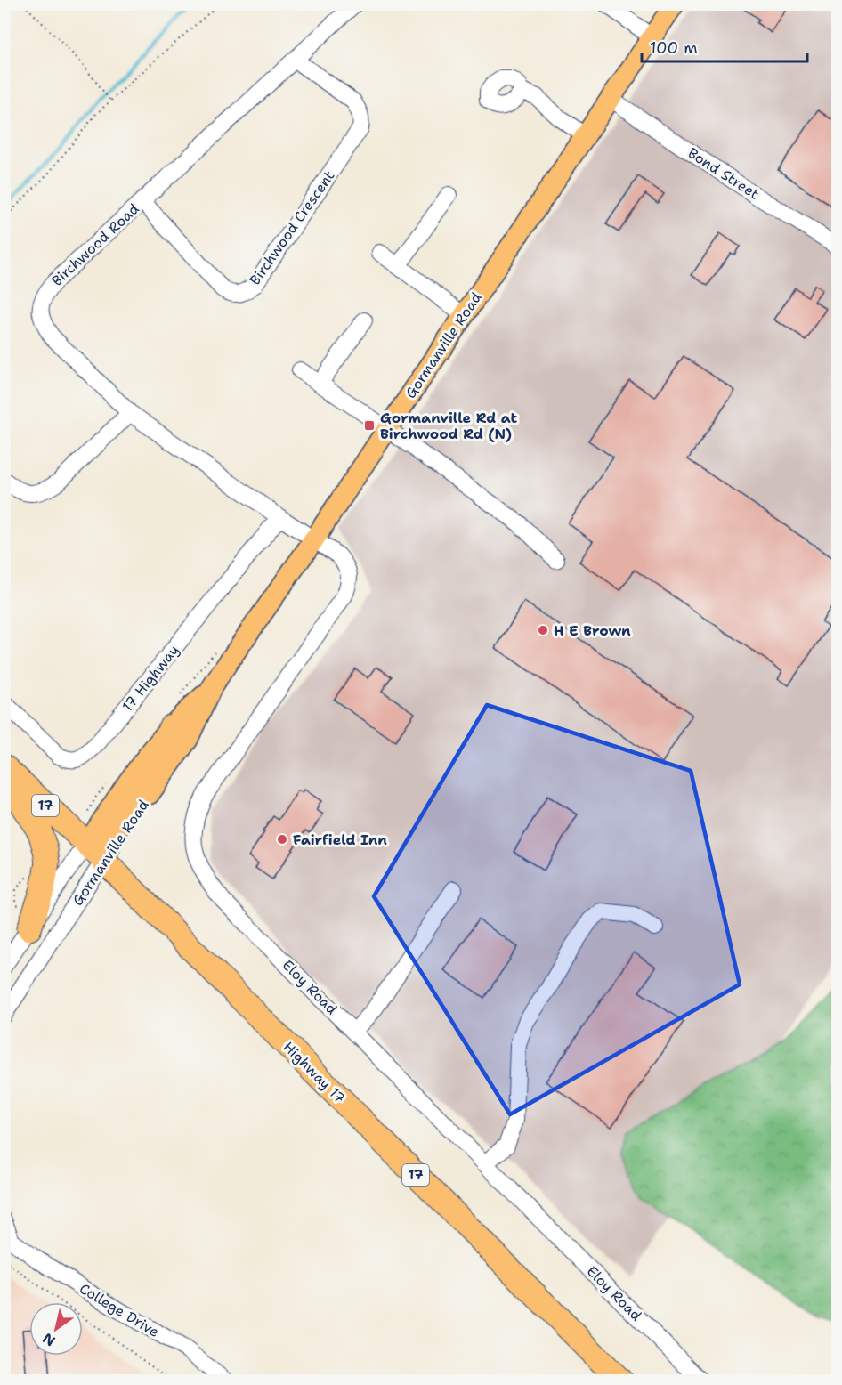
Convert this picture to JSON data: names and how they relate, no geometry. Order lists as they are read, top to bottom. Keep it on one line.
{"streets":{"highway":["17","Highway 17"],"main road":["Gormanville Road"],"street":["Bond Street","Birchwood Crescent","Birchwood Road","17 Highway","Eloy Road","College Drive"]},"crossings":[["Bond Street","Gormanville Road"],["Birchwood Crescent","Birchwood Road"],["Birchwood Road","Gormanville Road"],["Birchwood Road","17 Highway"],["Birchwood Road","Eloy Road"],["Gormanville Road","Eloy Road"],["Gormanville Road","Highway 17"]],"places":{"transit":["Gormanville Rd at Birchwood Rd (N)"],"other":["H E Brown","Fairfield Inn"]},"scale_bar":"100 m","north":"bottom left"}
